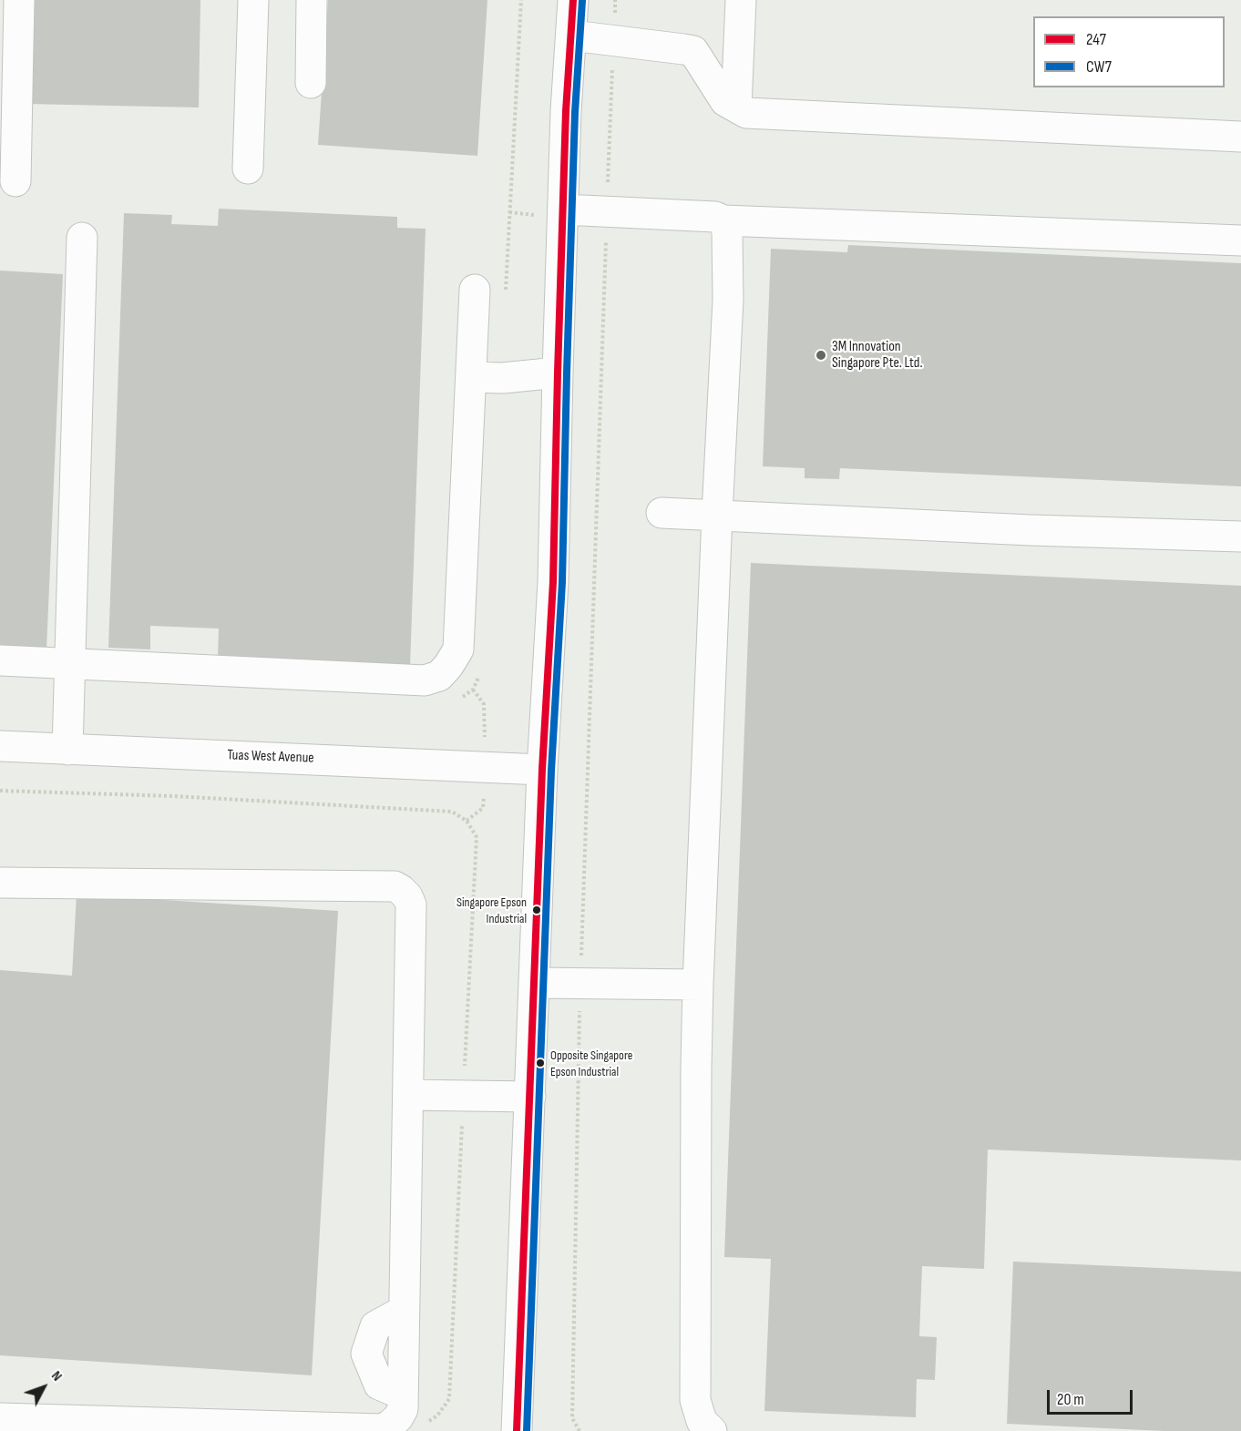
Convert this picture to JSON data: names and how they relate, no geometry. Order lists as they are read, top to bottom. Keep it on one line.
{"streets":{"street":["Tuas West Avenue"]},"places":["3M Innovation Singapore Pte. Ltd.","Singapore Epson Industrial","Opposite Singapore Epson Industrial"],"lines":["transit line 247","transit line CW7"],"legend":["247","CW7"],"scale_bar":"20 m","north":"top right"}
